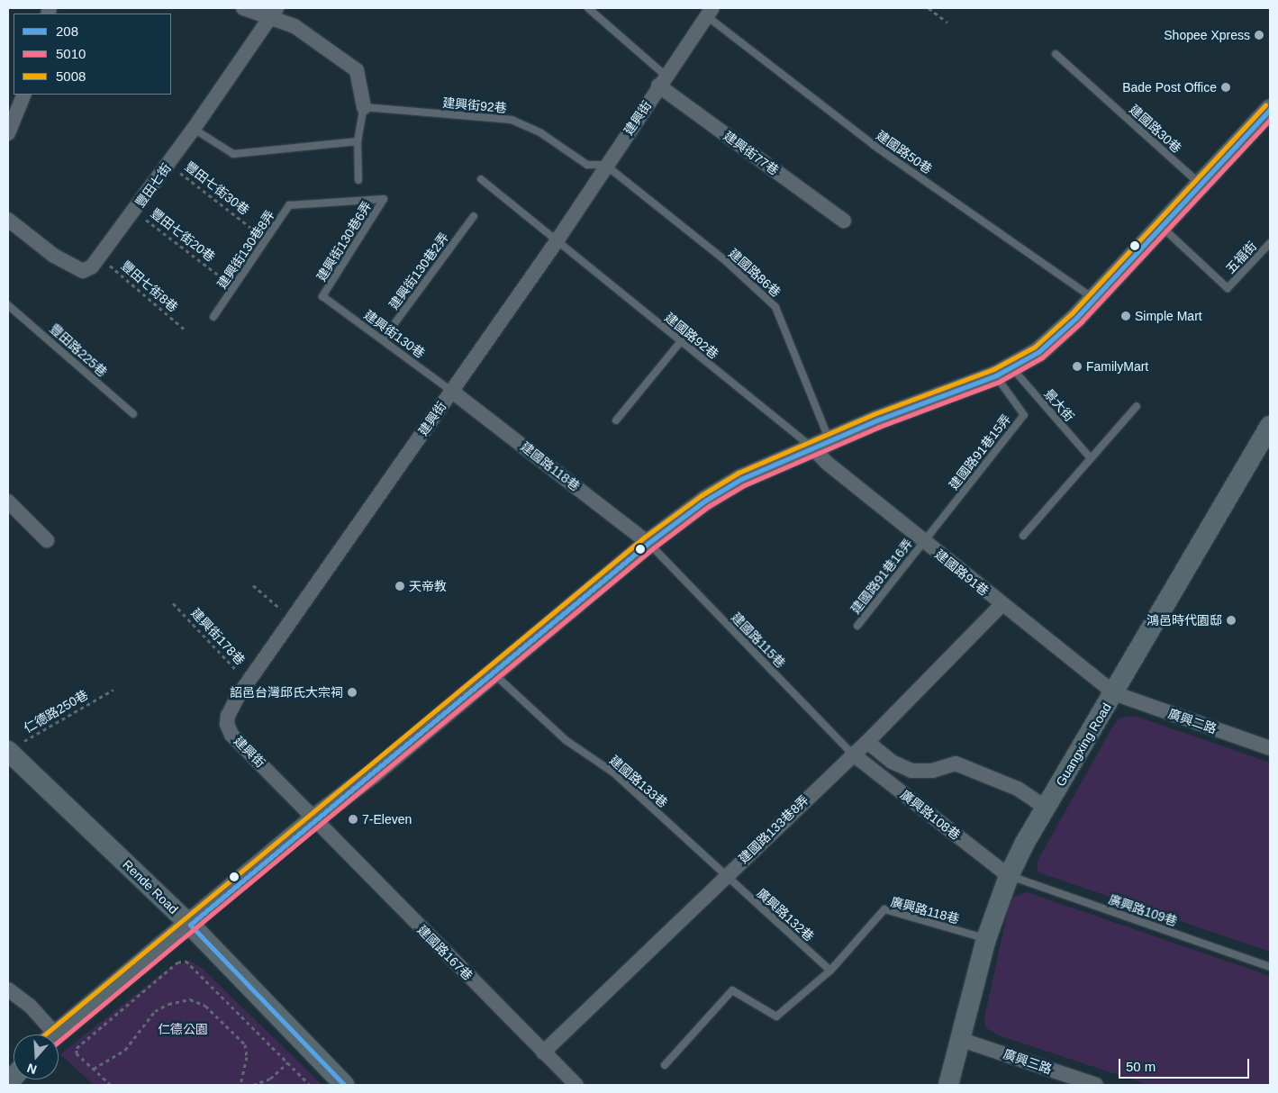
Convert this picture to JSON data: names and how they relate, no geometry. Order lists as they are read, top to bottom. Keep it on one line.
{"streets":{"street":["建興街","建興街77巷","豐田七街","建國路118巷","建國路91巷","廣興二路","Guangxing Road","廣興路108巷","建國路133巷8弄","Rende Road","建國路167巷","廣興三路"],"lane":["建興街92巷","建國路30巷","建國路50巷","建興街130巷6弄","建興街130巷8弄","五福街","建興街130巷2弄","建國路86巷","建興街130巷","建國路92巷","豐田路225巷","景大街","建國路91巷15弄","建國路91巷16弄","建國路115巷","建國路133巷","廣興路118巷","廣興路109巷","廣興路132巷"],"path":["豐田七街30巷","豐田七街20巷","豐田七街8巷","建興街178巷","仁德路250巷"]},"crossings":[["建興街92巷","建興街"],["建興街92巷","建國路86巷"],["建興街","建國路50巷"],["建興街","建興街77巷"],["建興街","建國路86巷"],["建興街","建興街130巷"],["建興街","建國路92巷"],["建興街","建國路118巷"],["建興街","建興街178巷"],["建興街","建國路167巷"],["豐田七街","豐田七街30巷"],["豐田七街","豐田七街20巷"],["豐田七街","豐田七街8巷"],["建興街130巷6弄","建興街130巷8弄"],["建興街130巷6弄","建興街130巷"],["建興街130巷2弄","建興街130巷"],["建國路86巷","建國路92巷"],["建國路86巷","建國路91巷"],["建興街130巷","建國路118巷"],["建國路92巷","建國路91巷"],["景大街","建國路91巷15弄"],["建國路91巷15弄","建國路91巷"],["建國路91巷15弄","建國路91巷16弄"],["建國路118巷","建國路115巷"],["建國路91巷","建國路91巷16弄"],["建國路91巷","廣興二路"],["建國路91巷","Guangxing Road"],["建國路91巷","建國路133巷8弄"],["建國路115巷","廣興路108巷"],["建國路115巷","建國路133巷8弄"],["仁德路250巷","Rende Road"],["廣興二路","Guangxing Road"],["Guangxing Road","廣興路108巷"],["Guangxing Road","廣興路118巷"],["Guangxing Road","廣興路109巷"],["Guangxing Road","廣興三路"],["建國路133巷","建國路133巷8弄"],["建國路133巷","廣興路132巷"],["廣興路108巷","建國路133巷8弄"],["廣興路108巷","廣興路109巷"],["建國路133巷8弄","廣興路132巷"],["建國路133巷8弄","建國路167巷"],["廣興路118巷","廣興路132巷"]],"parks":["仁德公園"],"places":["Shopee Xpress","Bade Post Office","Simple Mart","FamilyMart","天帝教","鴻邑時代園邸","詔邑台灣邱氏大宗祠","7-Eleven"],"lines":["transit line 5008","transit line 208","transit line 5010"],"legend":["208","5010","5008"],"scale_bar":"50 m","north":"bottom"}
